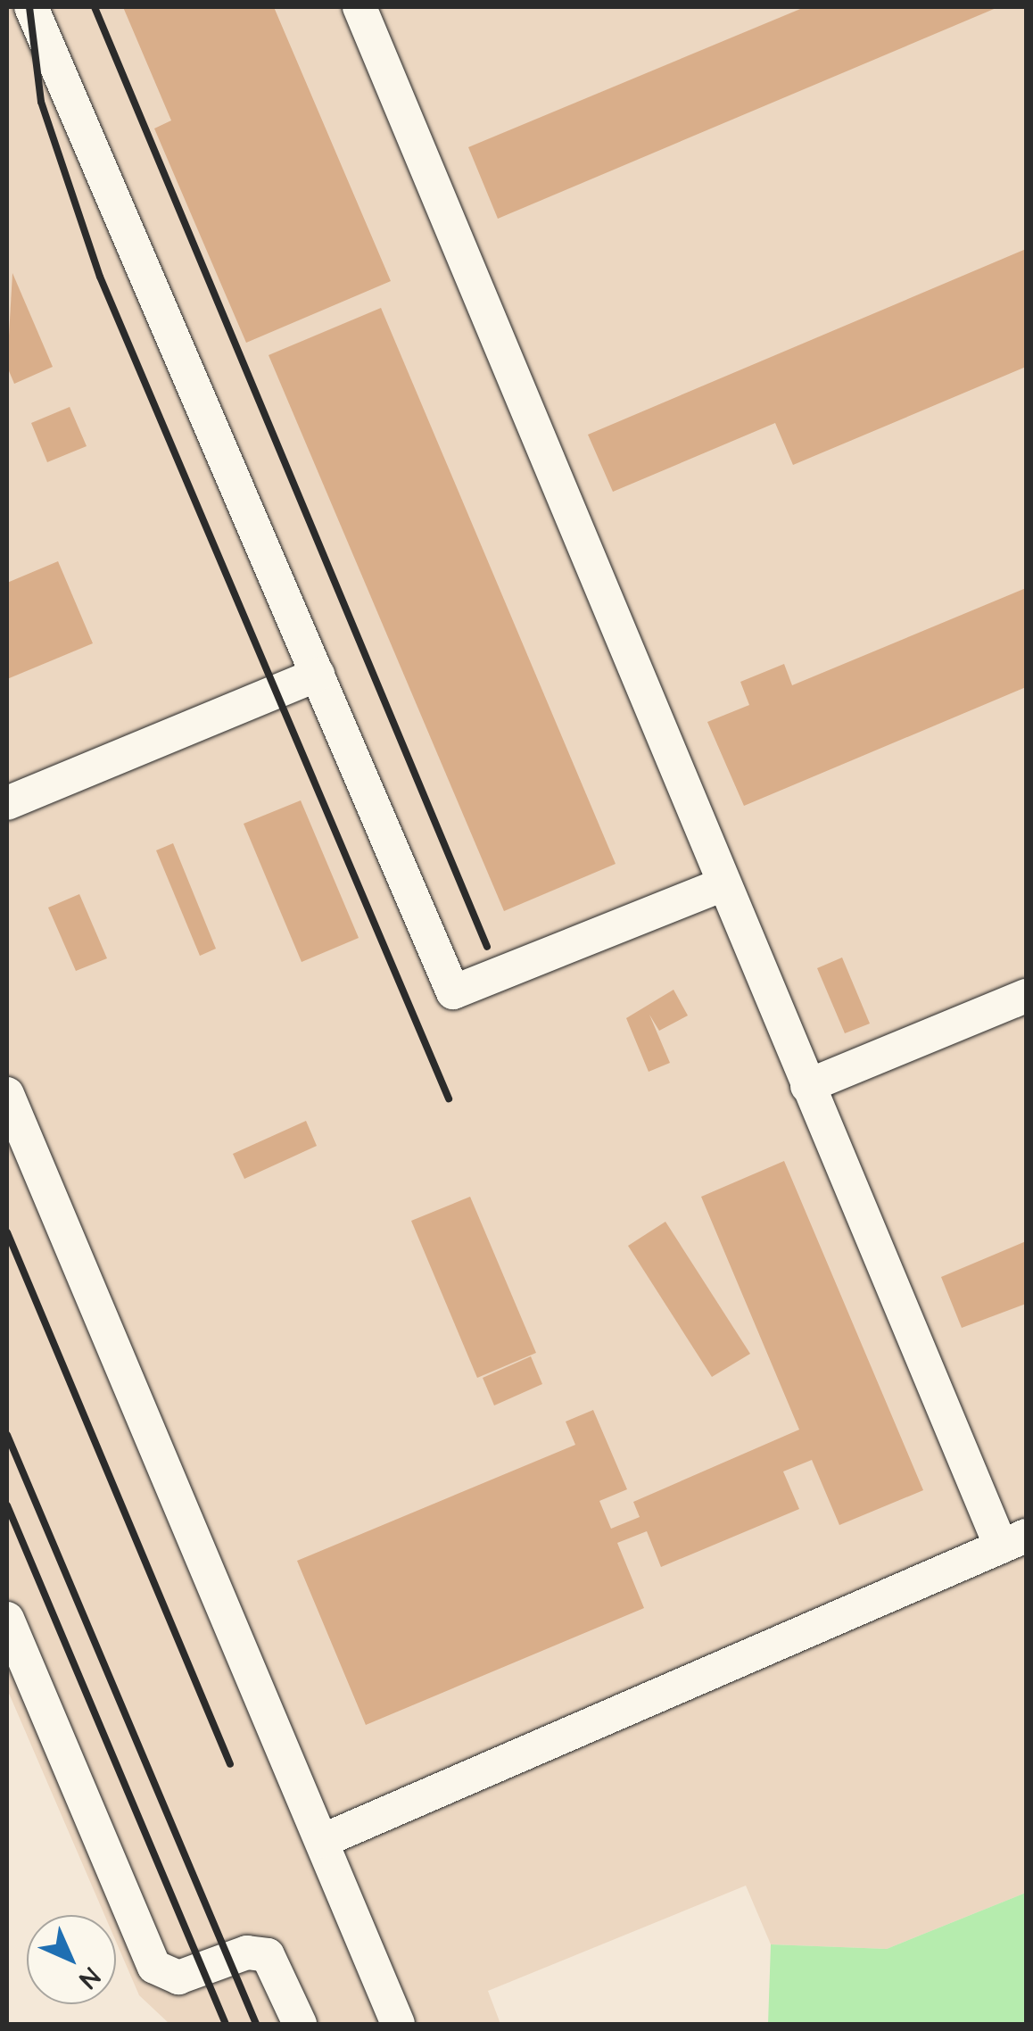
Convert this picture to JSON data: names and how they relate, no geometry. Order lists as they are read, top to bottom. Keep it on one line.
{"north":"bottom right"}
